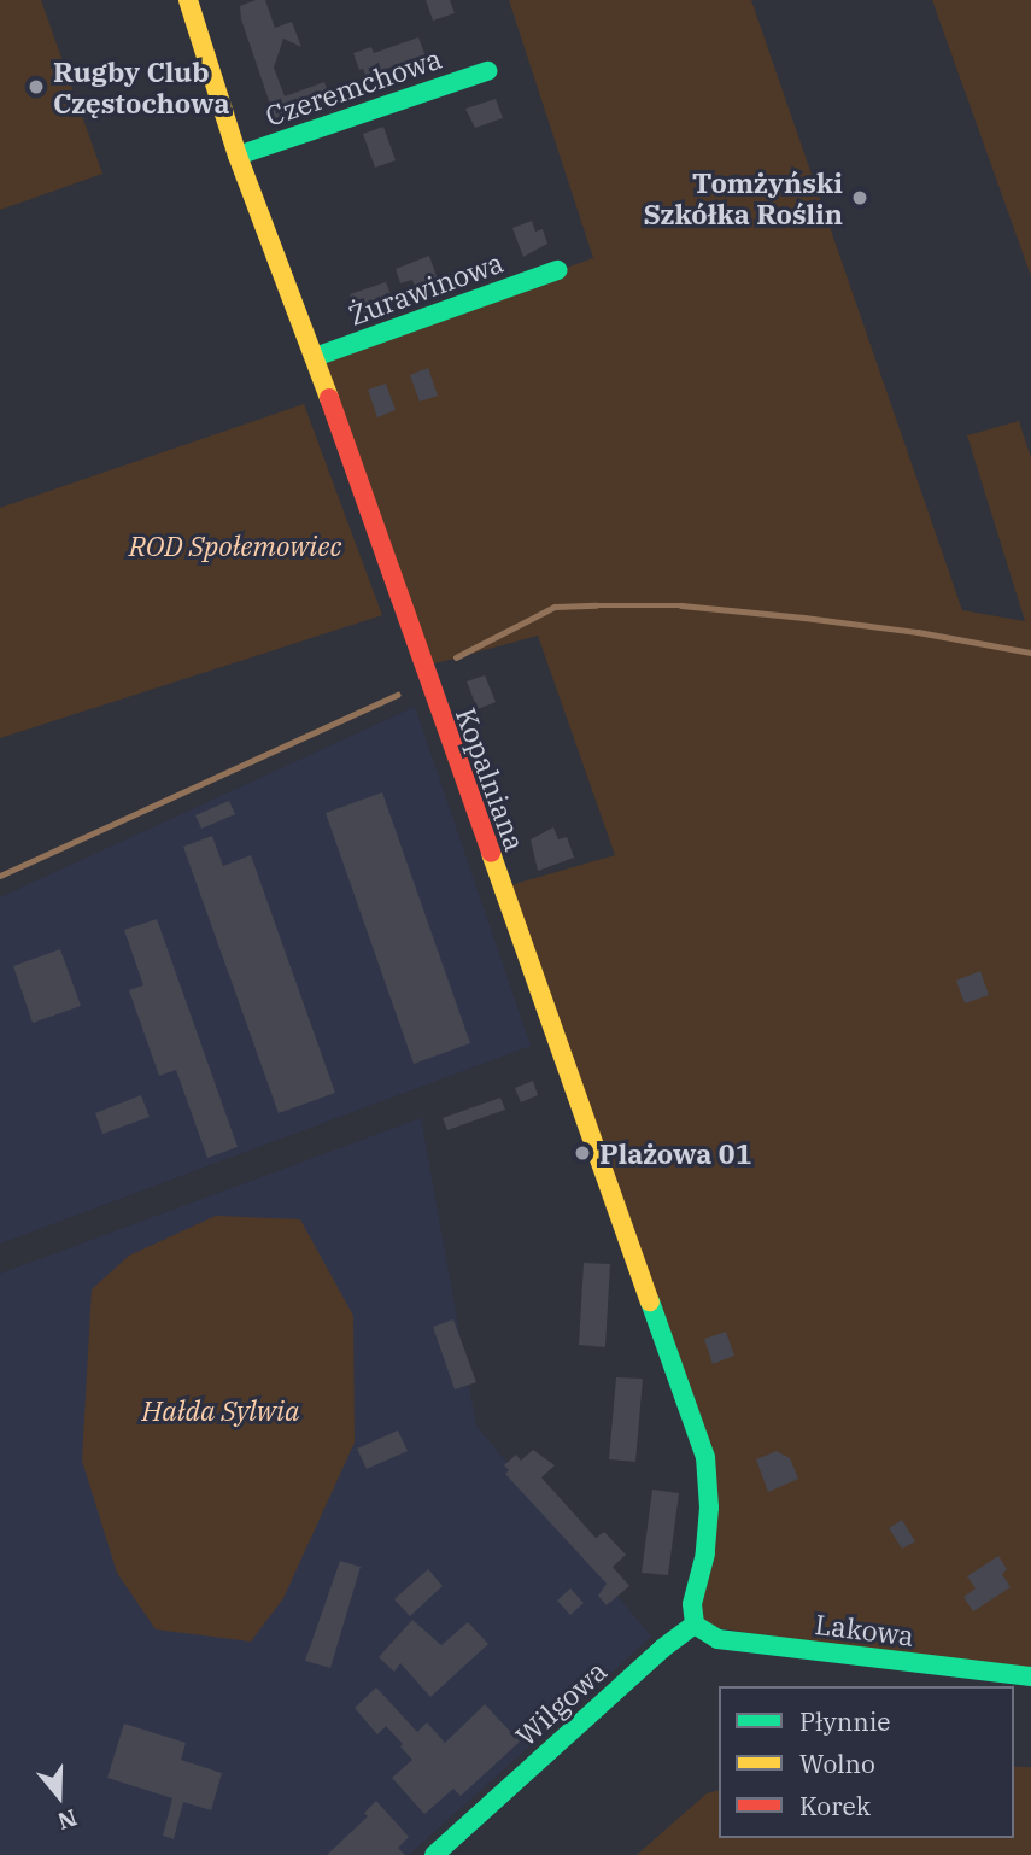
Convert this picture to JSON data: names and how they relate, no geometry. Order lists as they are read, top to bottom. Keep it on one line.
{"streets":{"street":["Czeremchowa","Żurawinowa","Kopalniana","Lakowa","Wilgowa"]},"crossings":[["Czeremchowa","Kopalniana"],["Żurawinowa","Kopalniana"],["Kopalniana","Lakowa"],["Kopalniana","Wilgowa"],["Lakowa","Wilgowa"]],"parks":["ROD Społemowiec","Hałda Sylwia"],"places":["Rugby Club Częstochowa","Tomżyński Szkółka Roślin","Plażowa 01"],"legend":["Płynnie","Wolno","Korek"],"north":"bottom"}
